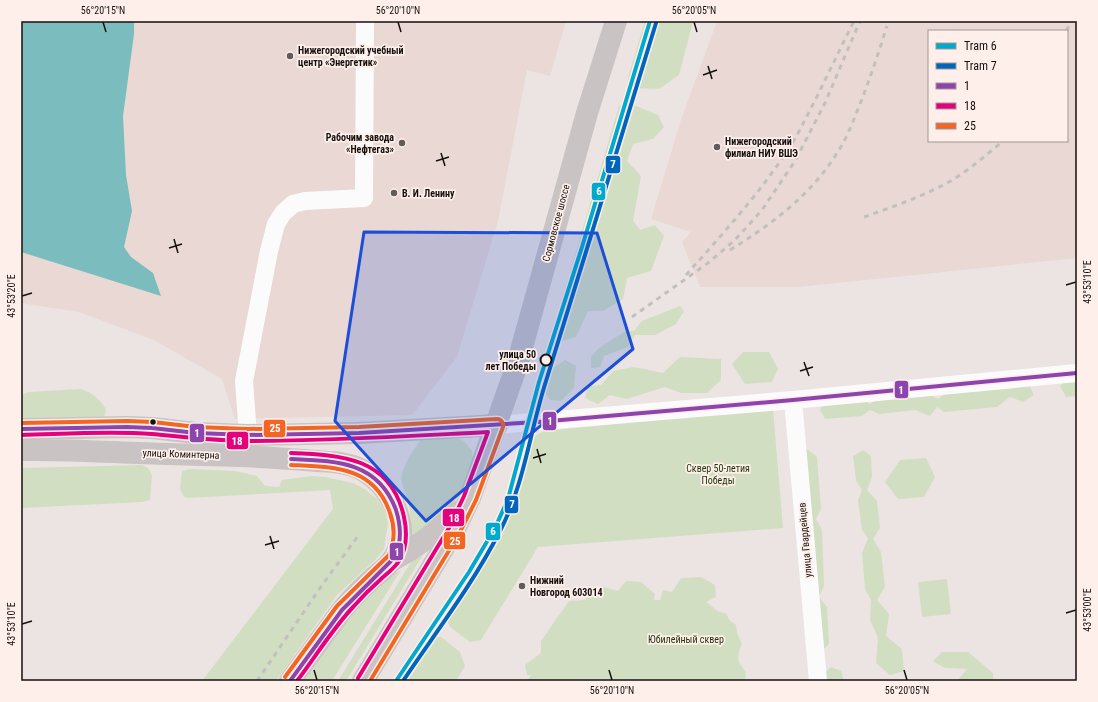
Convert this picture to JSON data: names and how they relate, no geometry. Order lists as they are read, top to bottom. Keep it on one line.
{"streets":{"main road":["Сормовское шоссе","улица Коминтерна"],"street":["улица Гвардейцев"]},"parks":["Сквер 50-летия Победы","Юбилейный сквер"],"places":["Нижегородский учебный центр «Энергетик»","Рабочим завода «Нефтегаз»","Нижегородский филиал НИУ ВШЭ","В. И. Ленину","улица 50 лет Победы","Нижний Новгород 603014"],"lines":["tram line 6","tram line 7","transit line 1","transit line 25","transit line 18"],"legend":["Tram 6","Tram 7","1","18","25"],"coordinates":["56°20'15\"N","56°20'10\"N","56°20'05\"N","43°53'10\"E","43°53'20\"E","43°53'00\"E"]}
